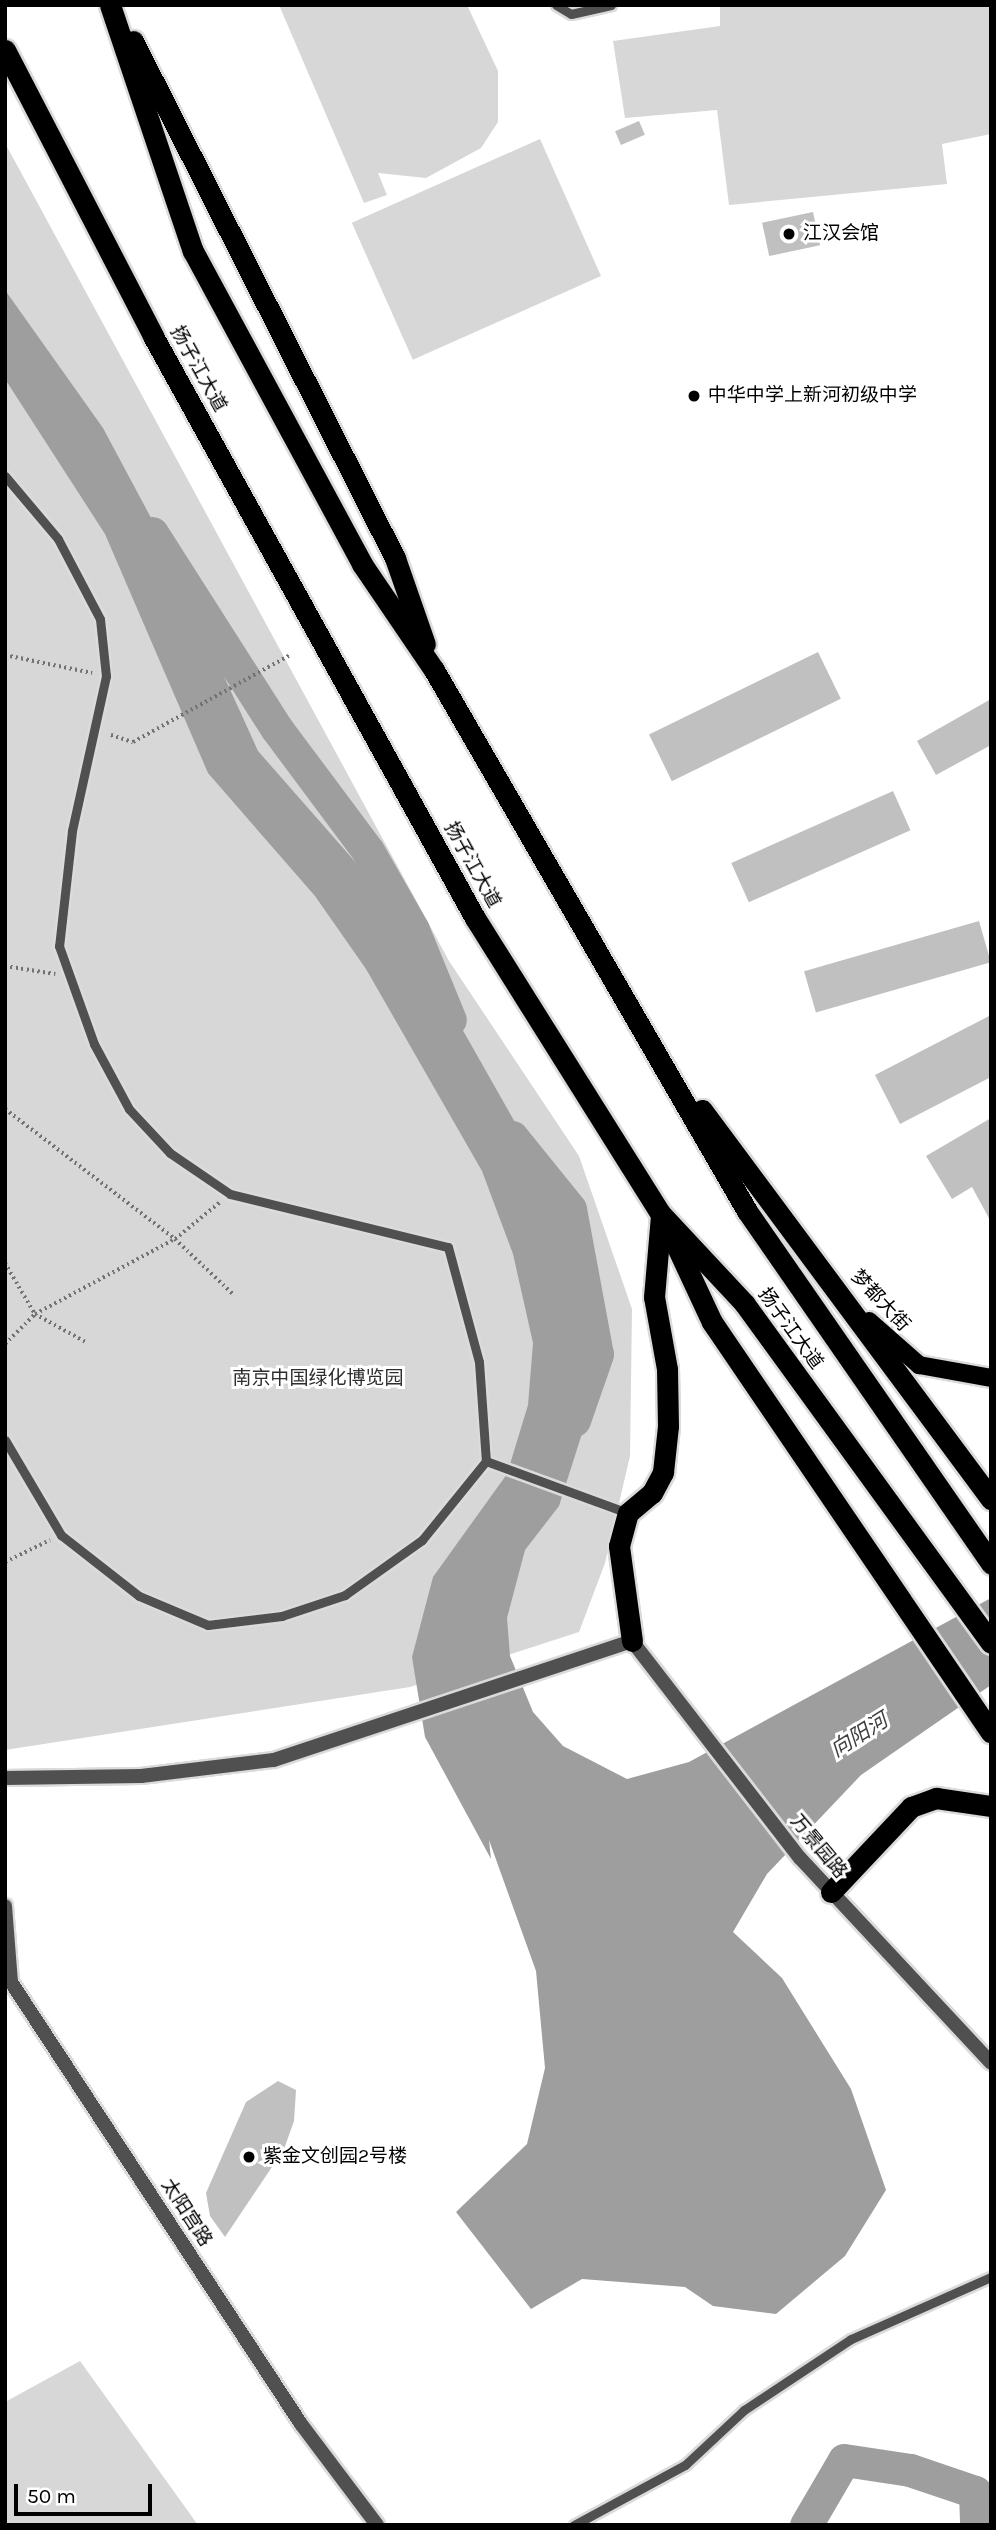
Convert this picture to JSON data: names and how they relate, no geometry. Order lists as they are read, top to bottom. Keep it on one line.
{"streets":{"highway":["扬子江大道"],"main road":["梦都大街"],"street":["万景园路","太阳宫路"]},"water":["向阳河"],"parks":["南京中国绿化博览园"],"places":["江汉会馆","中华中学上新河初级中学","紫金文创园2号楼"],"scale_bar":"50 m"}
